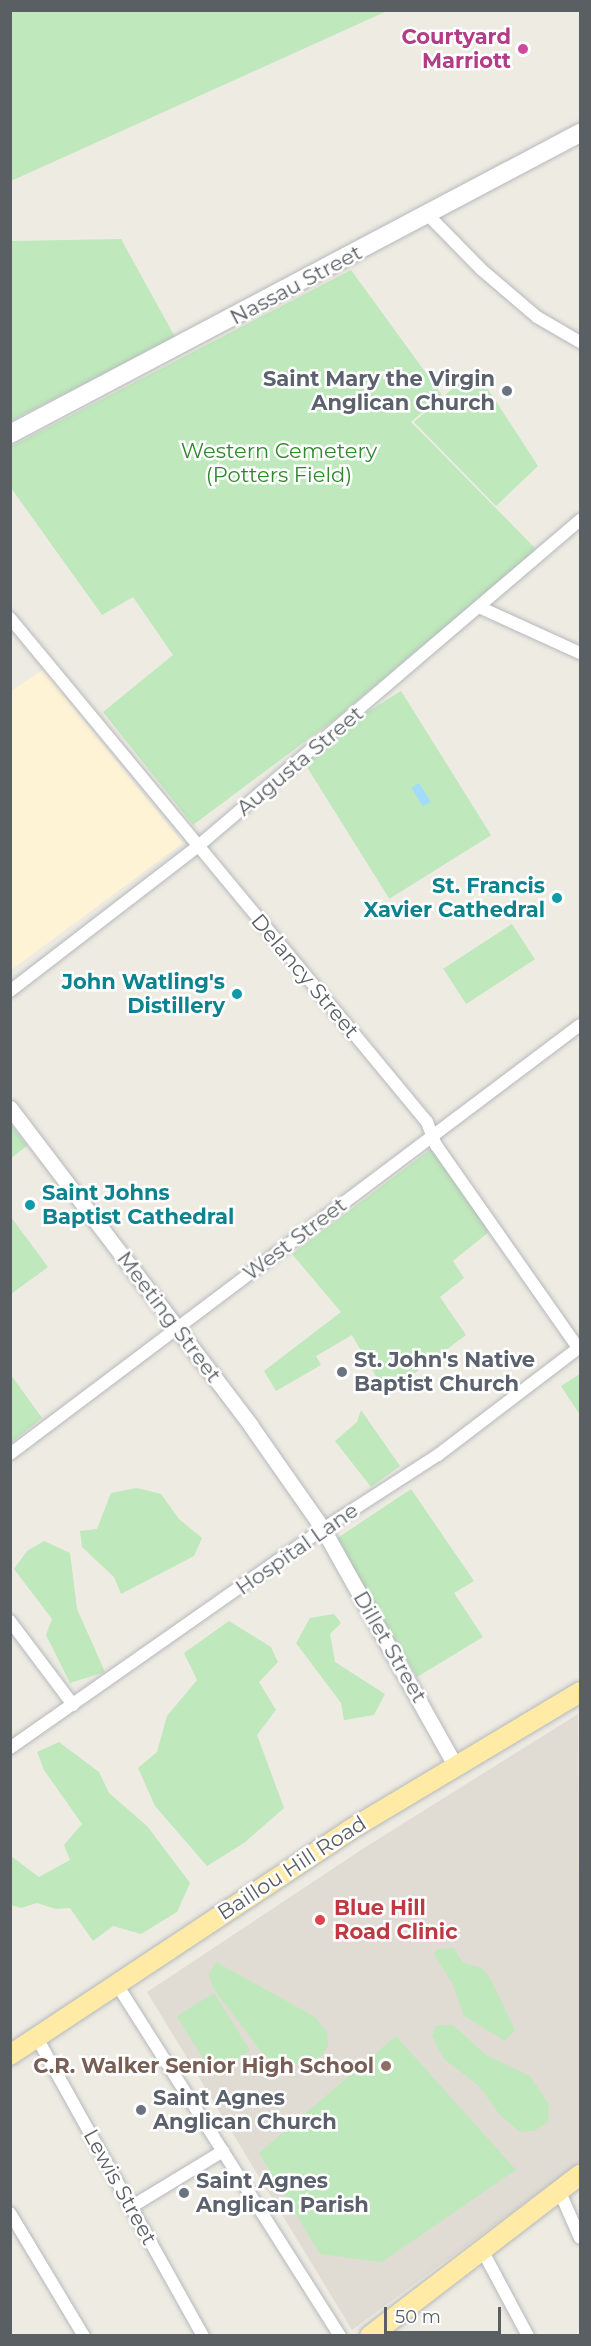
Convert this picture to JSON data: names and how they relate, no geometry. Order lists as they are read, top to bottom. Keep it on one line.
{"streets":{"main road":["Nassau Street","Baillou Hill Road"],"street":["Augusta Street","Delancy Street","West Street","Meeting Street","Hospital Lane","Dillet Street","Lewis Street"]},"crossings":[["Augusta Street","Delancy Street"],["Delancy Street","West Street"],["Delancy Street","Hospital Lane"],["West Street","Meeting Street"],["Meeting Street","Hospital Lane"],["Meeting Street","Dillet Street"],["Hospital Lane","Dillet Street"],["Dillet Street","Baillou Hill Road"],["Baillou Hill Road","Lewis Street"]],"parks":["Western Cemetery (Potters Field)"],"places":["Courtyard Marriott","Saint Mary the Virgin Anglican Church","St. Francis Xavier Cathedral","John Watling's Distillery","Saint Johns Baptist Cathedral","St. John's Native Baptist Church","Blue Hill Road Clinic","C.R. Walker Senior High School","Saint Agnes Anglican Church","Saint Agnes Anglican Parish"],"scale_bar":"50 m"}
